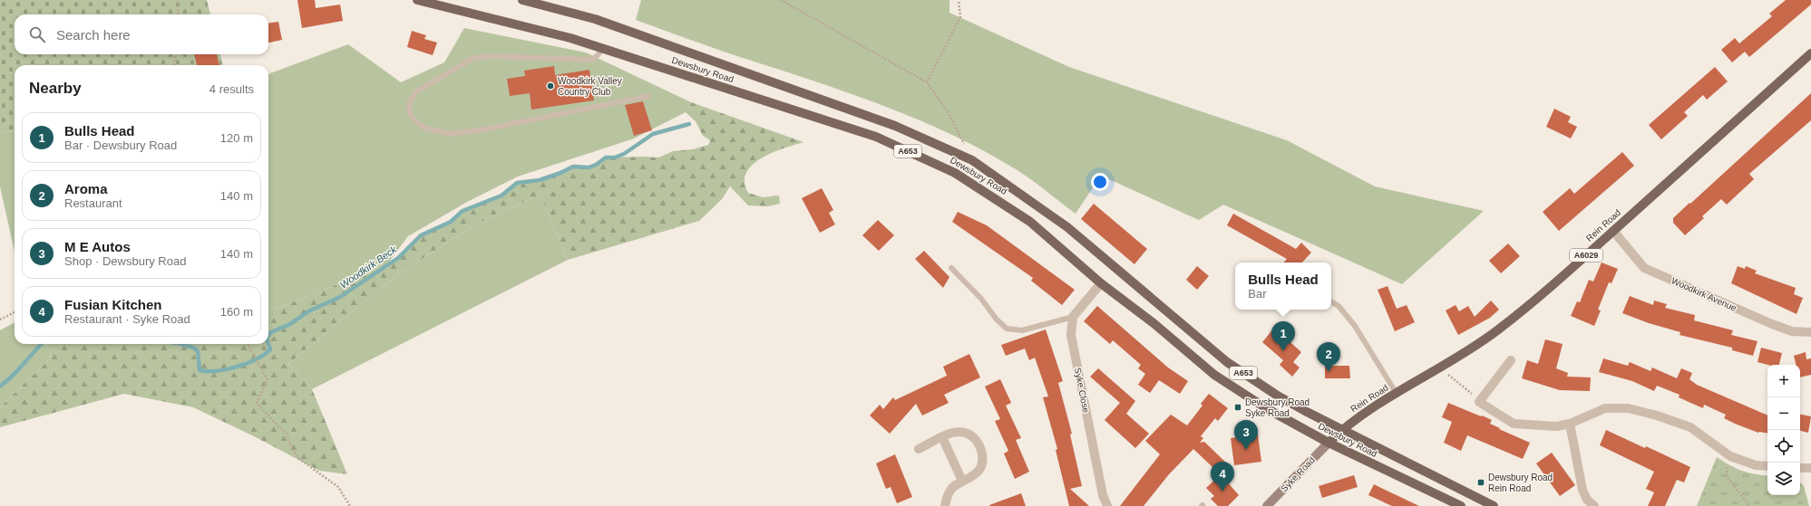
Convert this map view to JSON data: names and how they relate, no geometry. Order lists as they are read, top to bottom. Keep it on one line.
{"streets":{"main road":["Dewsbury Road","A653","Rein Road","A6029"],"street":["Woodkirk Avenue","Syke Close","Syke Road"]},"crossings":[["Dewsbury Road","Rein Road"],["Dewsbury Road","Syke Road"],["Rein Road","Woodkirk Avenue"],["Rein Road","Syke Road"]],"water":["Woodkirk Beck"],"places":{"other":["Woodkirk Valley Country Club"],"transit":["Dewsbury Road Syke Road","Dewsbury Road Rein Road"]},"page":{"search":"Search here","heading":["Nearby","4 results"],"list":[{"mark":"1","name":"Bulls Head","note":"Bar · Dewsbury Road","value":"120 m"},{"mark":"2","name":"Aroma","note":"Restaurant","value":"140 m"},{"mark":"3","name":"M E Autos","note":"Shop · Dewsbury Road","value":"140 m"},{"mark":"4","name":"Fusian Kitchen","note":"Restaurant · Syke Road","value":"160 m"}],"popup":["Bulls Head","Bar"],"pins":["1","2","3","4"],"map_buttons":["+","−"]}}
